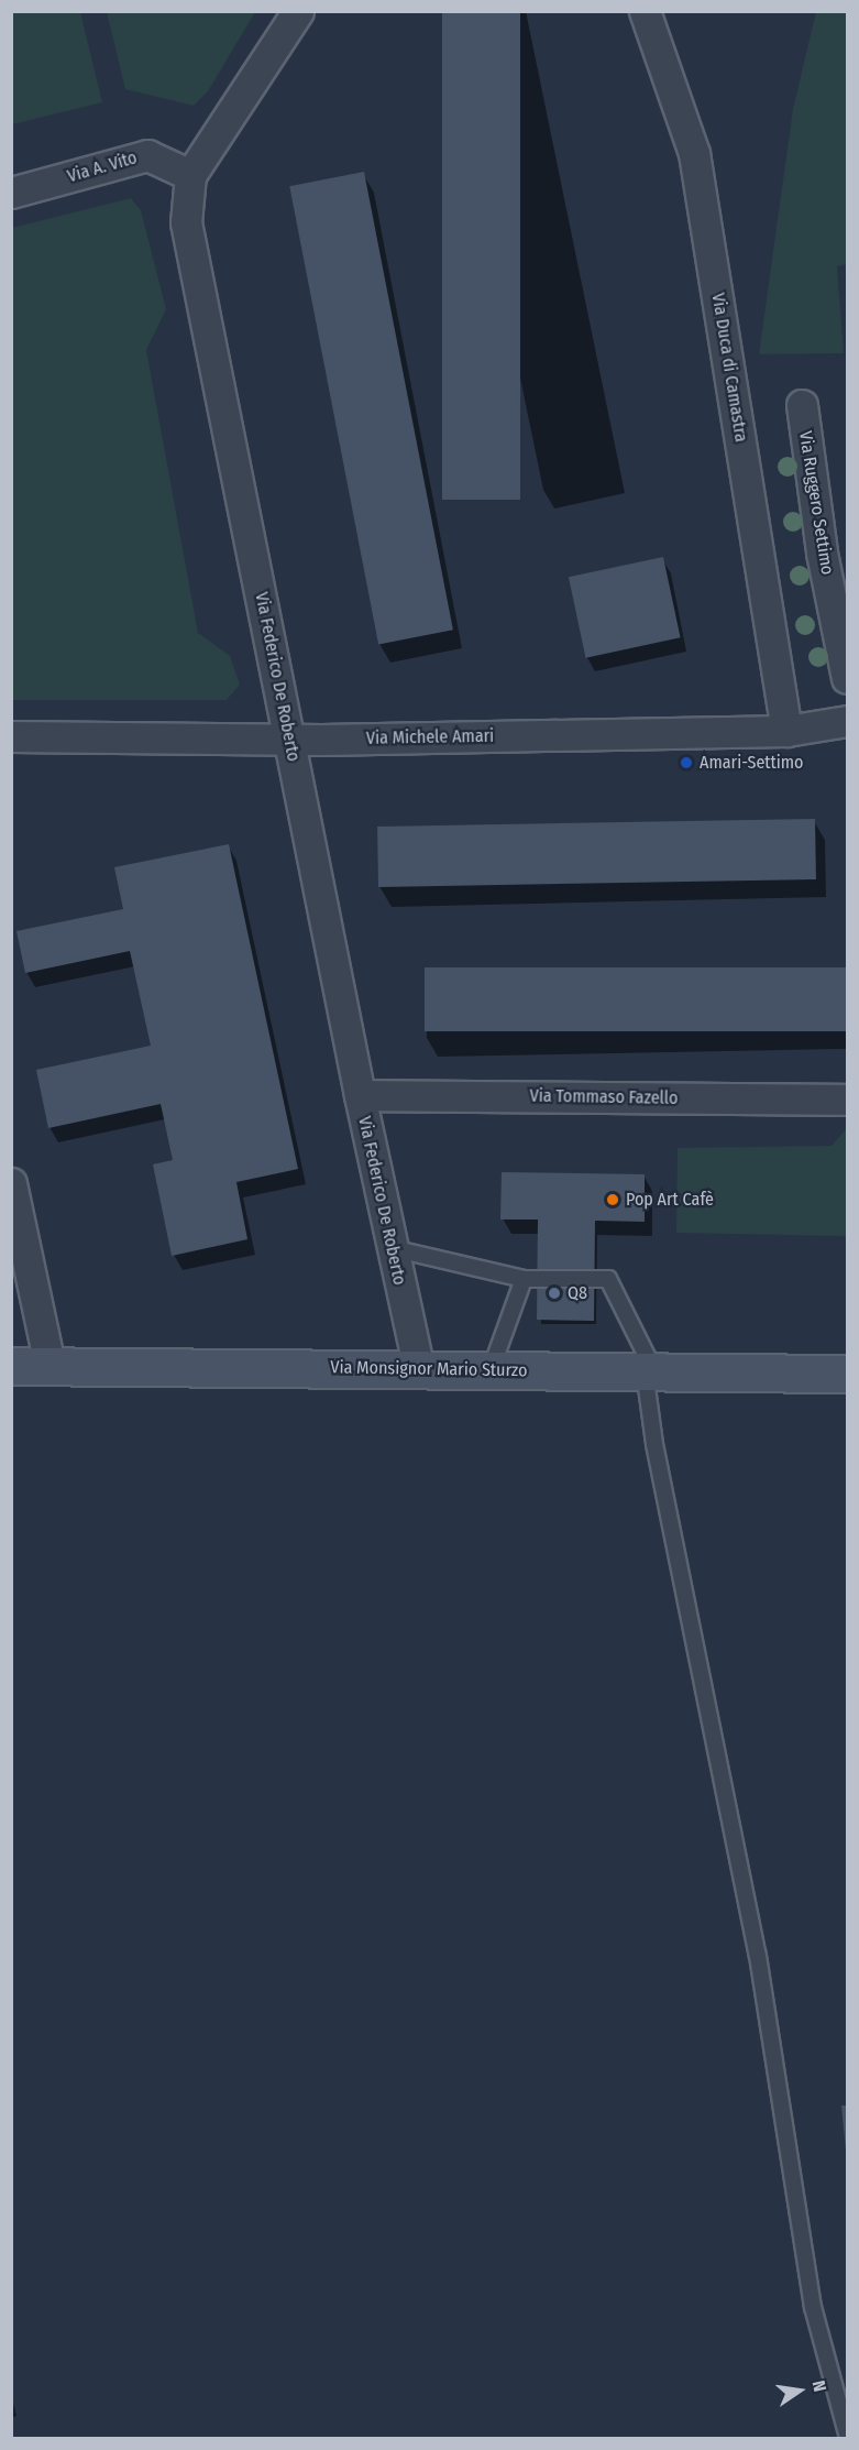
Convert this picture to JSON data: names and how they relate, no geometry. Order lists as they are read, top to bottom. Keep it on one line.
{"streets":{"main road":["Via Monsignor Mario Sturzo"],"street":["Via A. Vito","Via Duca di Camastra","Via Ruggero Settimo","Via Federico De Roberto","Via Michele Amari","Via Tommaso Fazello"]},"crossings":[["Via A. Vito","Via Federico De Roberto"],["Via Duca di Camastra","Via Michele Amari"],["Via Federico De Roberto","Via Michele Amari"],["Via Federico De Roberto","Via Tommaso Fazello"],["Via Federico De Roberto","Via Monsignor Mario Sturzo"]],"places":["Amari-Settimo","Pop Art Cafè","Q8"],"north":"right"}
